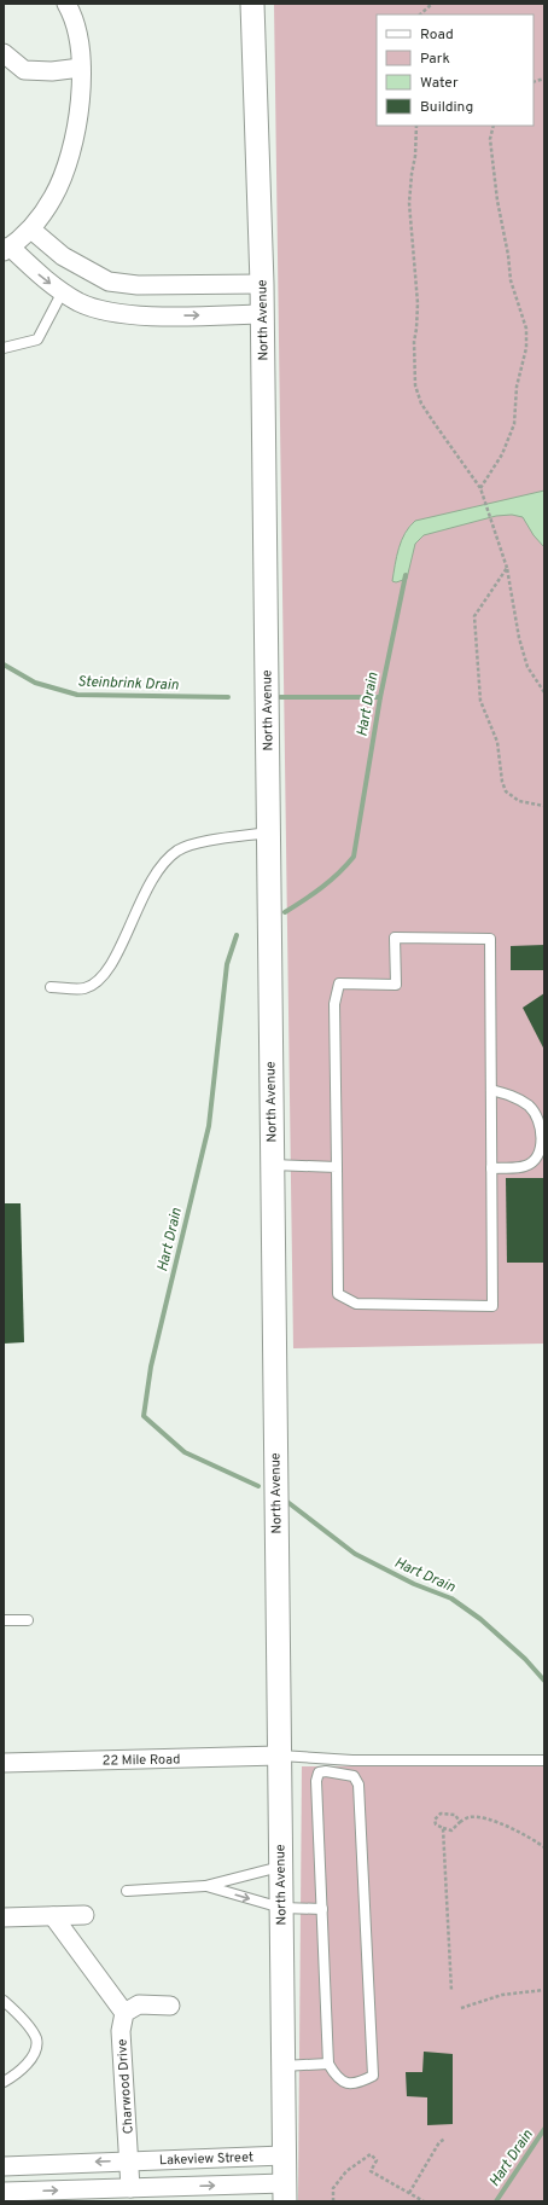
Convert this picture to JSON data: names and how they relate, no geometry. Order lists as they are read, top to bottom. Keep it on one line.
{"streets":{"street":["North Avenue","22 Mile Road","Charwood Drive","Lakeview Street"]},"crossings":[["North Avenue","22 Mile Road"],["North Avenue","Lakeview Street"],["Charwood Drive","Lakeview Street"]],"water":["Steinbrink Drain","Hart Drain"],"legend":["Road","Park","Water","Building"]}
